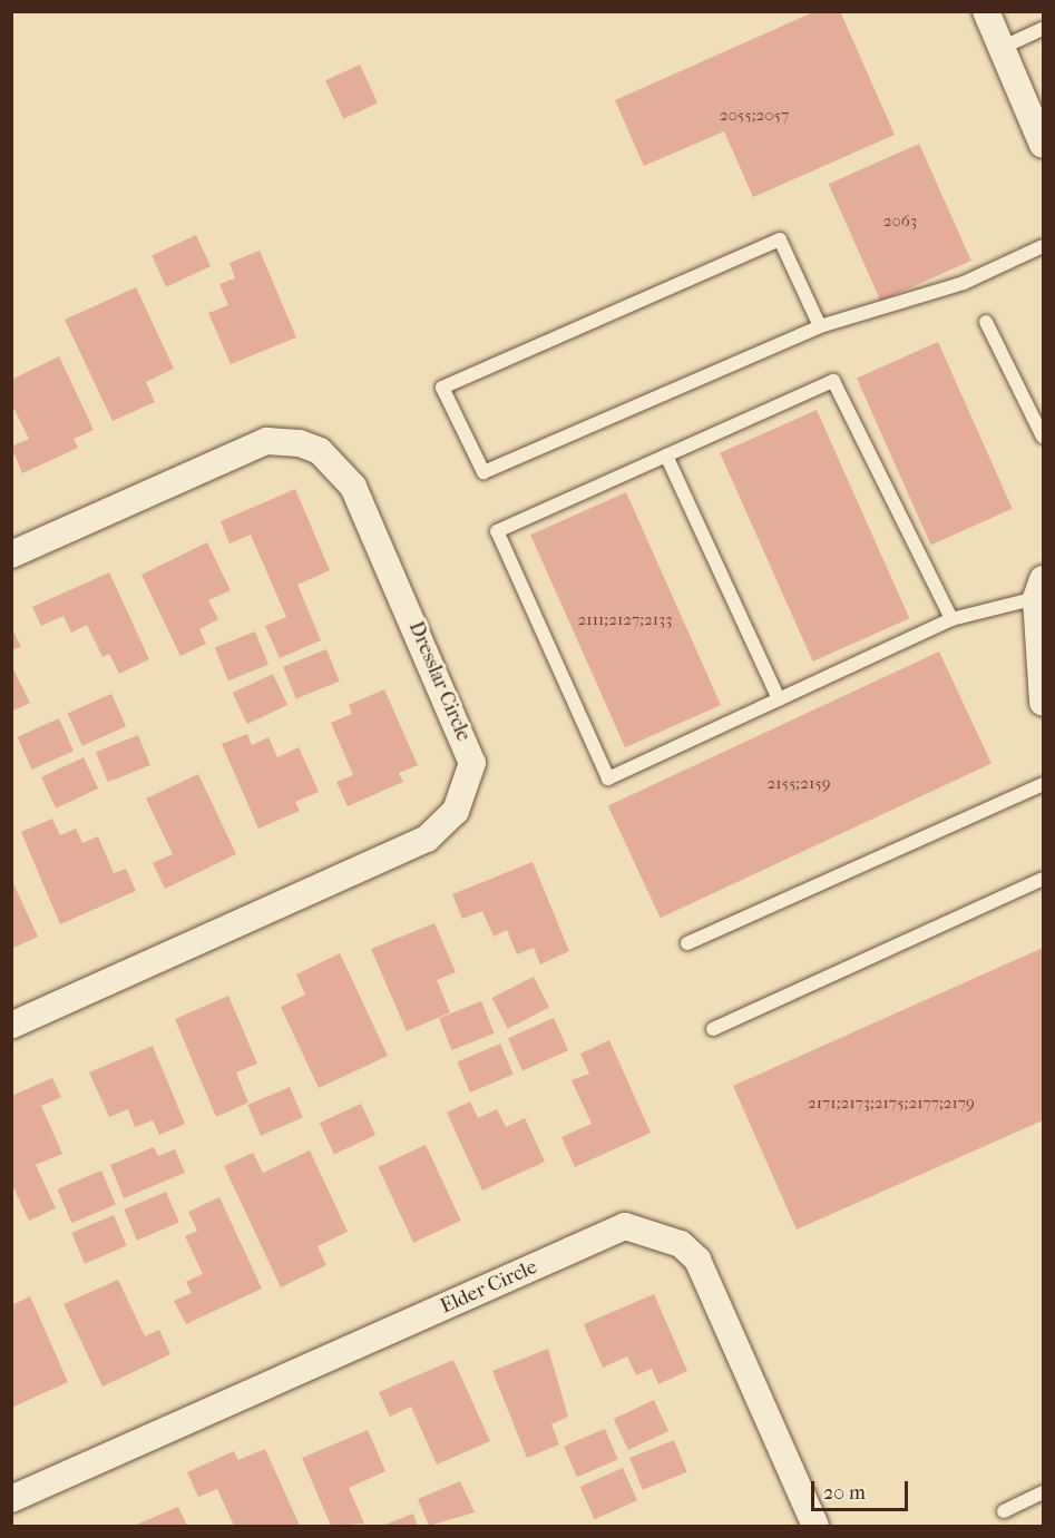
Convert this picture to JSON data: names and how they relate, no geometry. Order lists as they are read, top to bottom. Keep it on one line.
{"streets":{"street":["Dresslar Circle","Elder Circle"]},"house_numbers":["2055;2057","2063","2111;2127;2133","2155;2159","2171;2173;2175;2177;2179"],"scale_bar":"20 m"}
